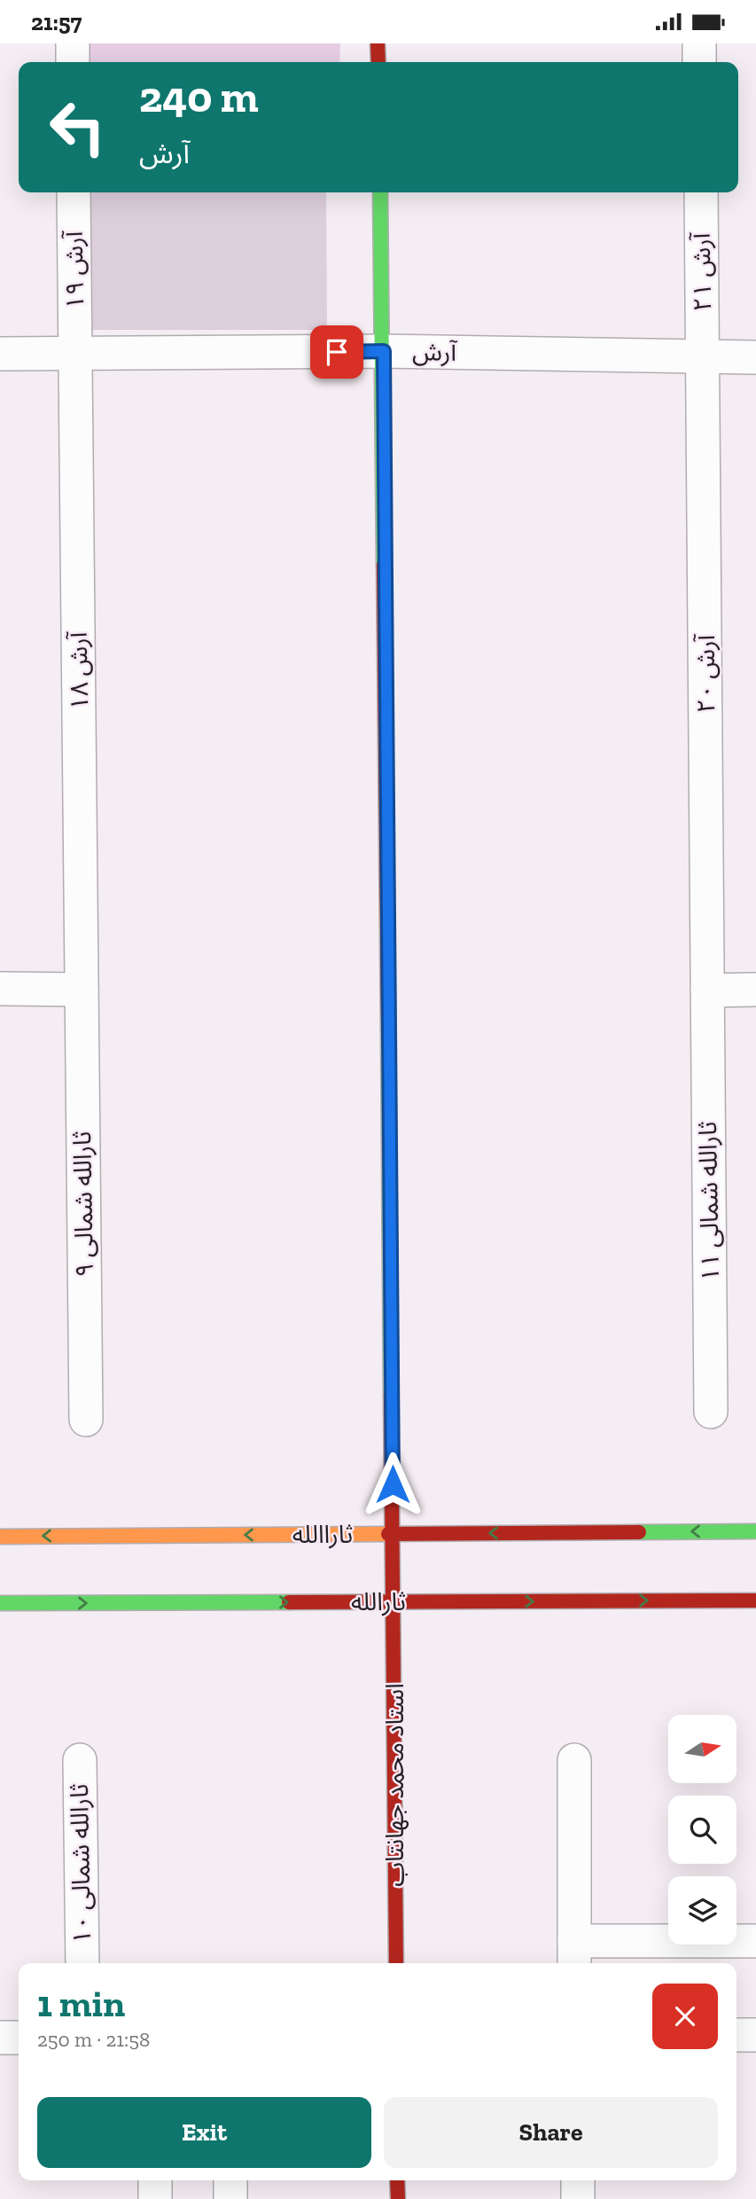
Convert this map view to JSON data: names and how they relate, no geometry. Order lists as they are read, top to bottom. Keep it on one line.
{"streets":{"street":["آرش ۱۹","آرش ۲۱","آرش","آرش ۱۸","آرش ۲۰","ثارالله شمالی ۱۱","ثارالله شمالی ۹","ثاراالله","ثارالله","استاد محمد جهانتاب","ثارالله شمالی ۱۰"]},"crossings":[["آرش ۱۹","آرش"],["آرش ۱۹","آرش ۱۸"],["آرش ۲۱","آرش"],["آرش ۲۱","آرش ۲۰"],["آرش","آرش ۱۸"],["آرش","آرش ۲۰"],["آرش ۱۸","ثارالله شمالی ۹"],["آرش ۲۰","ثارالله شمالی ۱۱"],["ثاراالله","استاد محمد جهانتاب"],["ثارالله","استاد محمد جهانتاب"]],"one_way":["ثاراالله","ثارالله"],"north":"right","page":{"status":"21:57","turn":["240 m","آرش"],"heading":["1 min","250 m · 21:58"],"buttons":["Exit","Share"]}}
